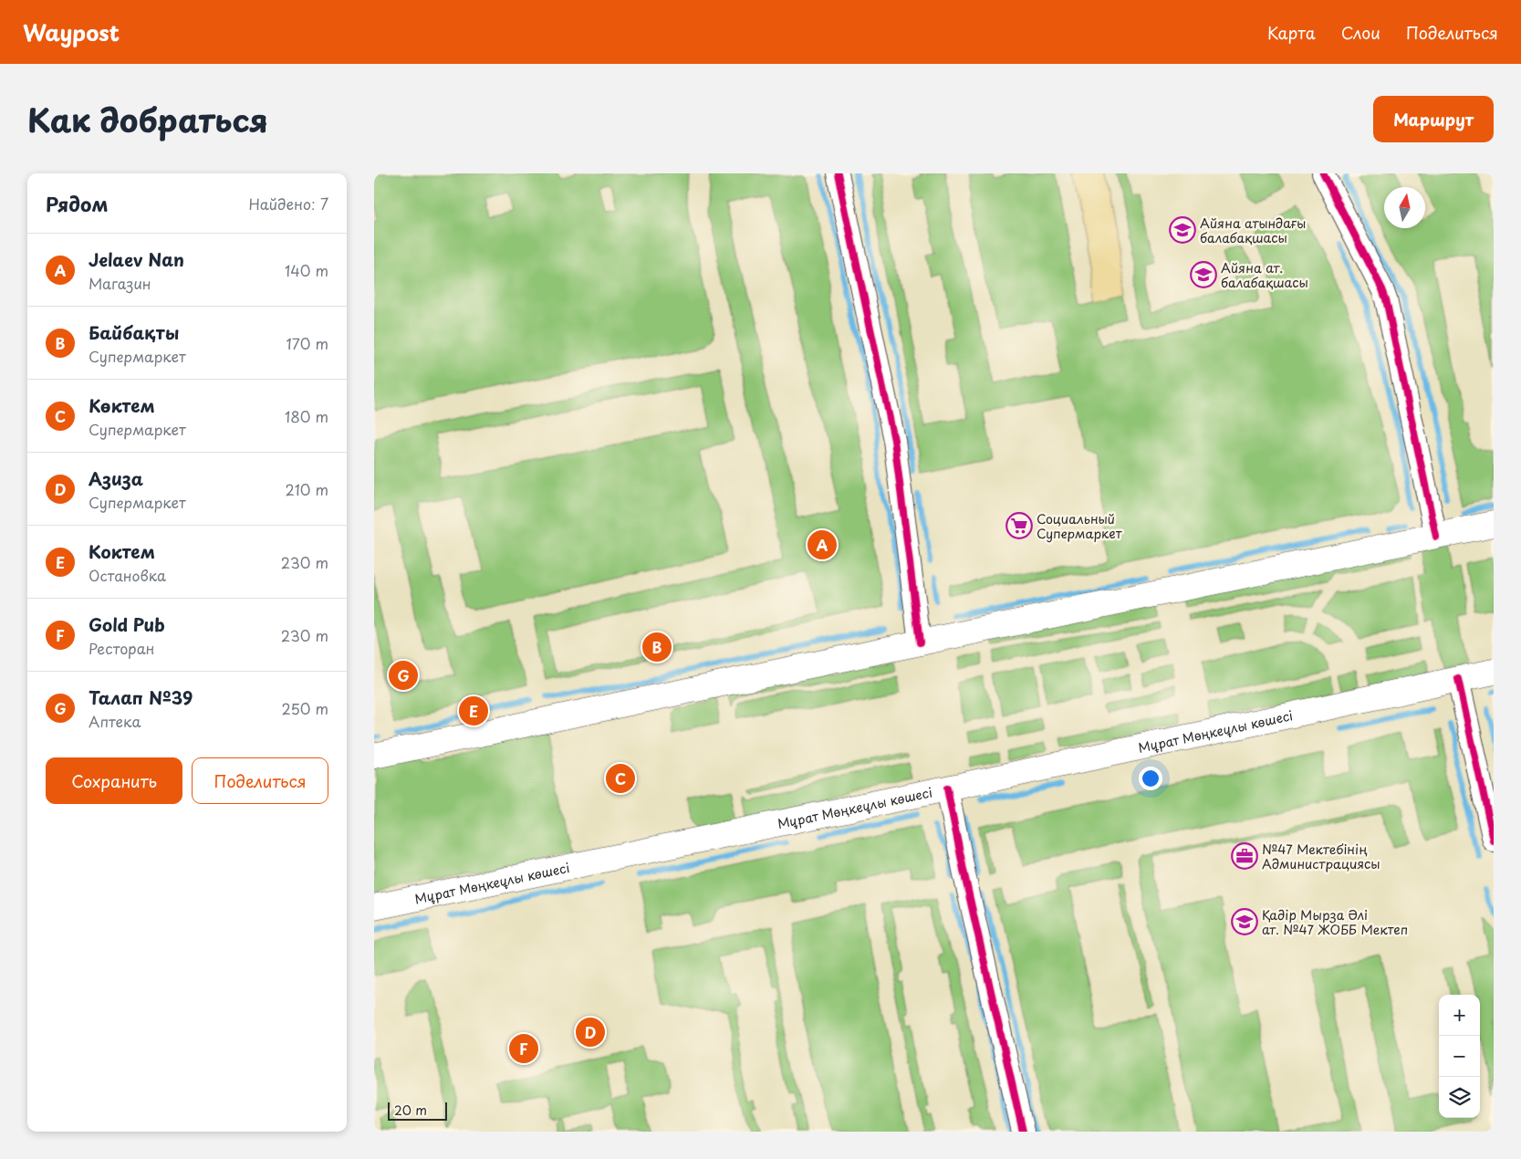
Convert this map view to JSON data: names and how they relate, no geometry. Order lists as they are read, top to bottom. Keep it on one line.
{"streets":{"main road":["Мұрат Мөңкеұлы көшесі"]},"places":{"school or university":["Айяна атындағы балабақшасы","Айяна ат. балабақшасы","Қадір Мырза Әлі ат. №47 ЖОББ Мектеп"],"supermarket":["Социальный Супермаркет"],"office":["№47 Мектебінің Администрациясы"]},"scale_bar":"20 m","north":"top","page":{"header":"Waypost","nav":["Карта","Слои","Поделиться"],"title":"Как добраться","buttons":["Маршрут",["Сохранить","Поделиться"]],"heading":["Рядом","Найдено: 7"],"list":[{"mark":"A","name":"Jelaev Nan","note":"Магазин","value":"140 m"},{"mark":"B","name":"Байбақты","note":"Супермаркет","value":"170 m"},{"mark":"C","name":"Көктем","note":"Супермаркет","value":"180 m"},{"mark":"D","name":"Азиза","note":"Супермаркет","value":"210 m"},{"mark":"E","name":"Коктем","note":"Остановка","value":"230 m"},{"mark":"F","name":"Gold Pub","note":"Ресторан","value":"230 m"},{"mark":"G","name":"Талап №39","note":"Аптека","value":"250 m"}],"pins":["A","B","G","E","C","D","F"],"map_buttons":["+","−"],"scale":"20 m"}}
